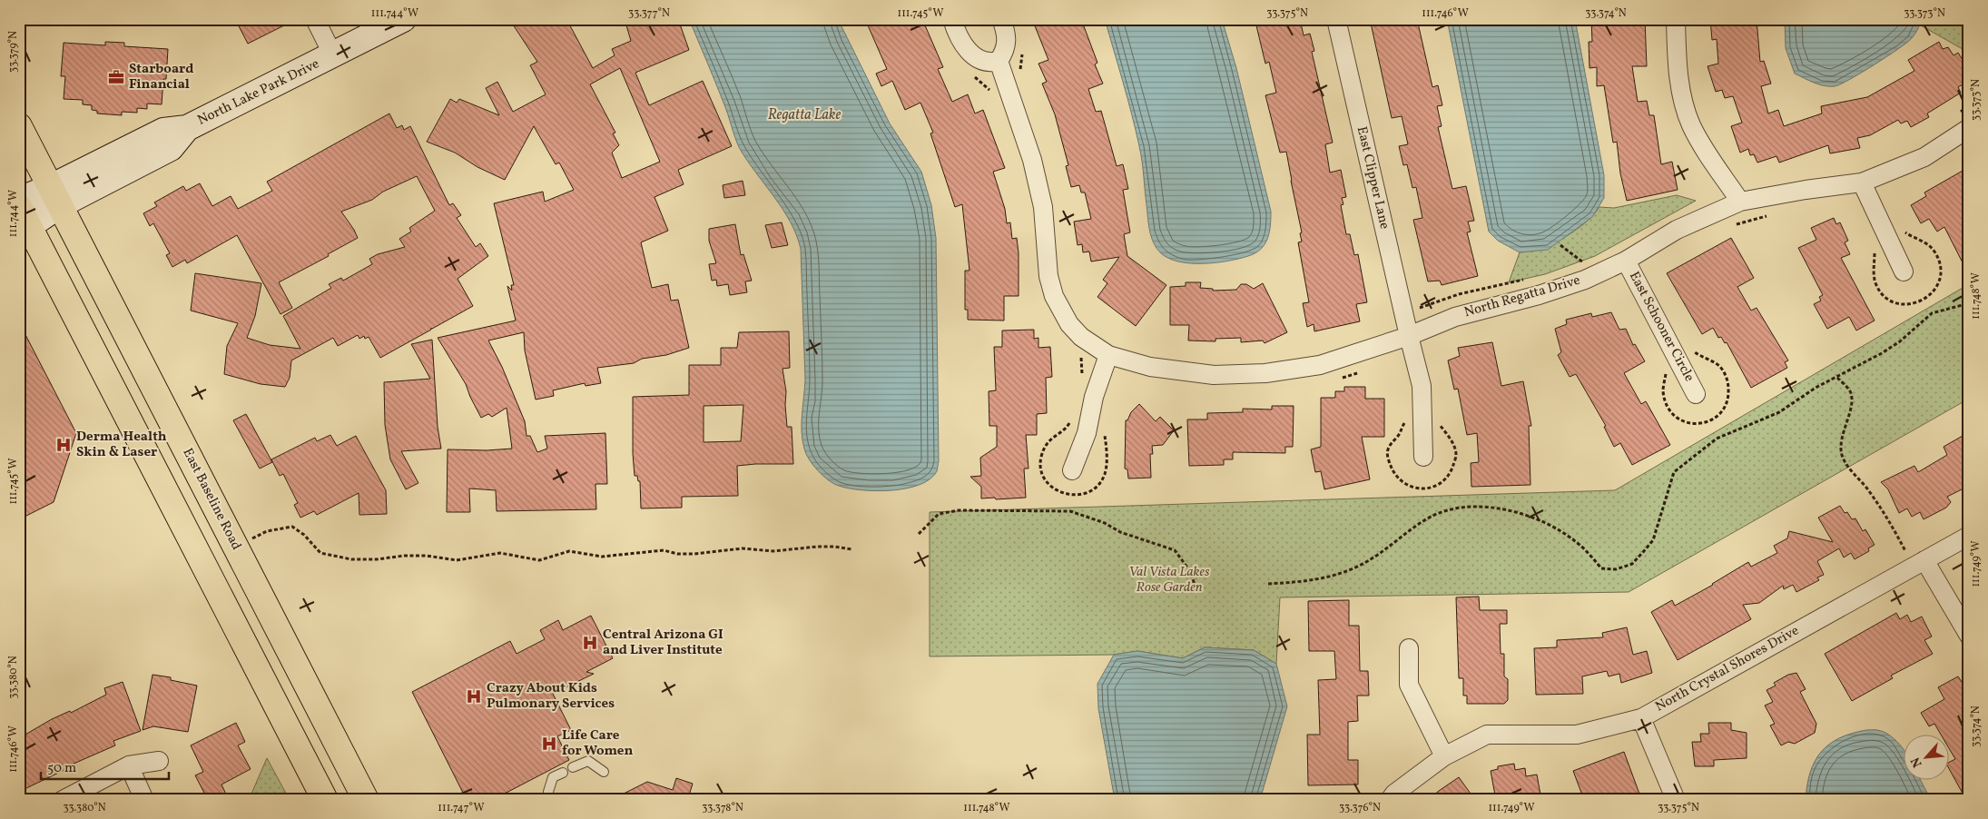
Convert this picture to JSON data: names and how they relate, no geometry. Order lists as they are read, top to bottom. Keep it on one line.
{"streets":{"main road":["East Baseline Road"],"street":["North Lake Park Drive","East Clipper Lane","North Regatta Drive","East Schooner Circle","North Crystal Shores Drive"]},"crossings":[["North Lake Park Drive","East Baseline Road"],["East Clipper Lane","North Regatta Drive"],["North Regatta Drive","East Schooner Circle"]],"water":["Regatta Lake"],"parks":["Val Vista Lakes Rose Garden"],"places":{"office":["Starboard Financial"],"hospital":["Derma Health Skin & Laser","Central Arizona GI and Liver Institute","Crazy About Kids Pulmonary Services","Life Care for Women"]},"scale_bar":"50 m","north":"bottom left","coordinates":["111.744°W","33.377°N","111.745°W","33.375°N","111.746°W","33.374°N","33.373°N","33.379°N","111.748°W","111.749°W","33.380°N","111.747°W","33.378°N","33.376°N"]}
